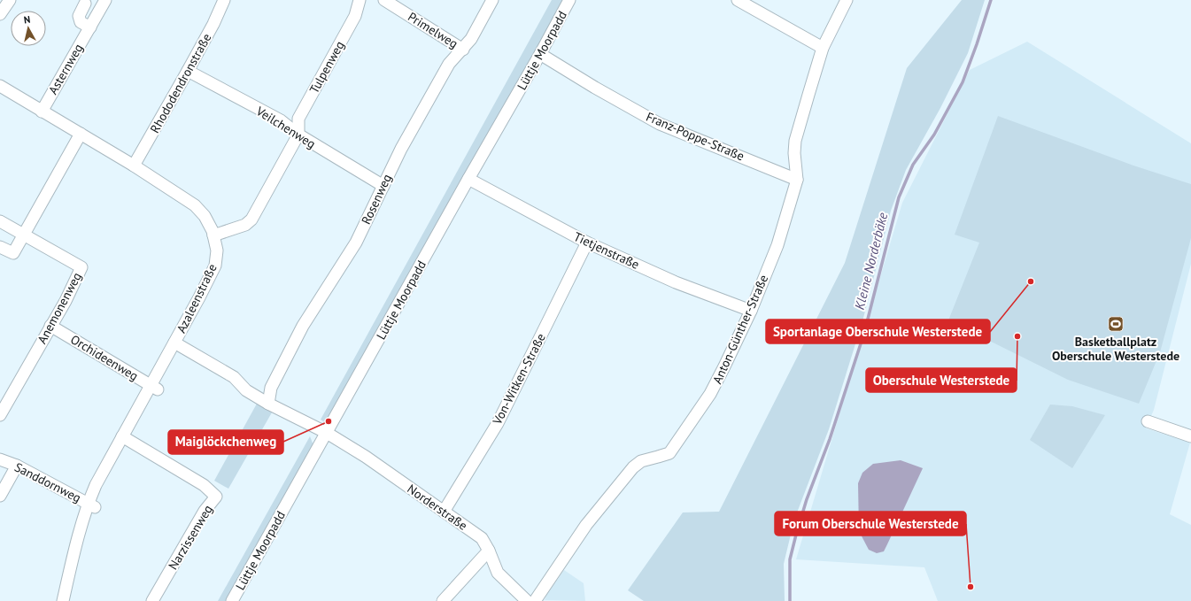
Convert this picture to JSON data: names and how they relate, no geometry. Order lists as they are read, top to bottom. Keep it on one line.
{"streets":{"street":["Primelweg","Lüttje Moorpadd","Tulpenweg","Asternweg","Rhododendronstraße","Veilchenweg","Franz-Poppe-Straße","Rosenweg","Tietjenstraße","Azaleenstraße","Anemonenweg","Anton-Günther-Straße","Orchideenweg","Von-Witken-Straße","Sanddornweg","Norderstraße","Narzissenweg"]},"crossings":[["Primelweg","Rosenweg"],["Lüttje Moorpadd","Franz-Poppe-Straße"],["Lüttje Moorpadd","Tietjenstraße"],["Lüttje Moorpadd","Norderstraße"],["Tulpenweg","Veilchenweg"],["Asternweg","Azaleenstraße"],["Rhododendronstraße","Veilchenweg"],["Rhododendronstraße","Azaleenstraße"],["Veilchenweg","Rosenweg"],["Franz-Poppe-Straße","Anton-Günther-Straße"],["Rosenweg","Norderstraße"],["Tietjenstraße","Anton-Günther-Straße"],["Tietjenstraße","Von-Witken-Straße"],["Azaleenstraße","Orchideenweg"],["Azaleenstraße","Sanddornweg"],["Azaleenstraße","Norderstraße"],["Azaleenstraße","Narzissenweg"],["Anemonenweg","Orchideenweg"],["Von-Witken-Straße","Norderstraße"]],"water":["Kleine Norderbäke"],"places":{"other":["Sportanlage Oberschule Westerstede","Oberschule Westerstede","Maiglöckchenweg","Forum Oberschule Westerstede"],"sports":["Basketballplatz Oberschule Westerstede"]},"north":"top"}
